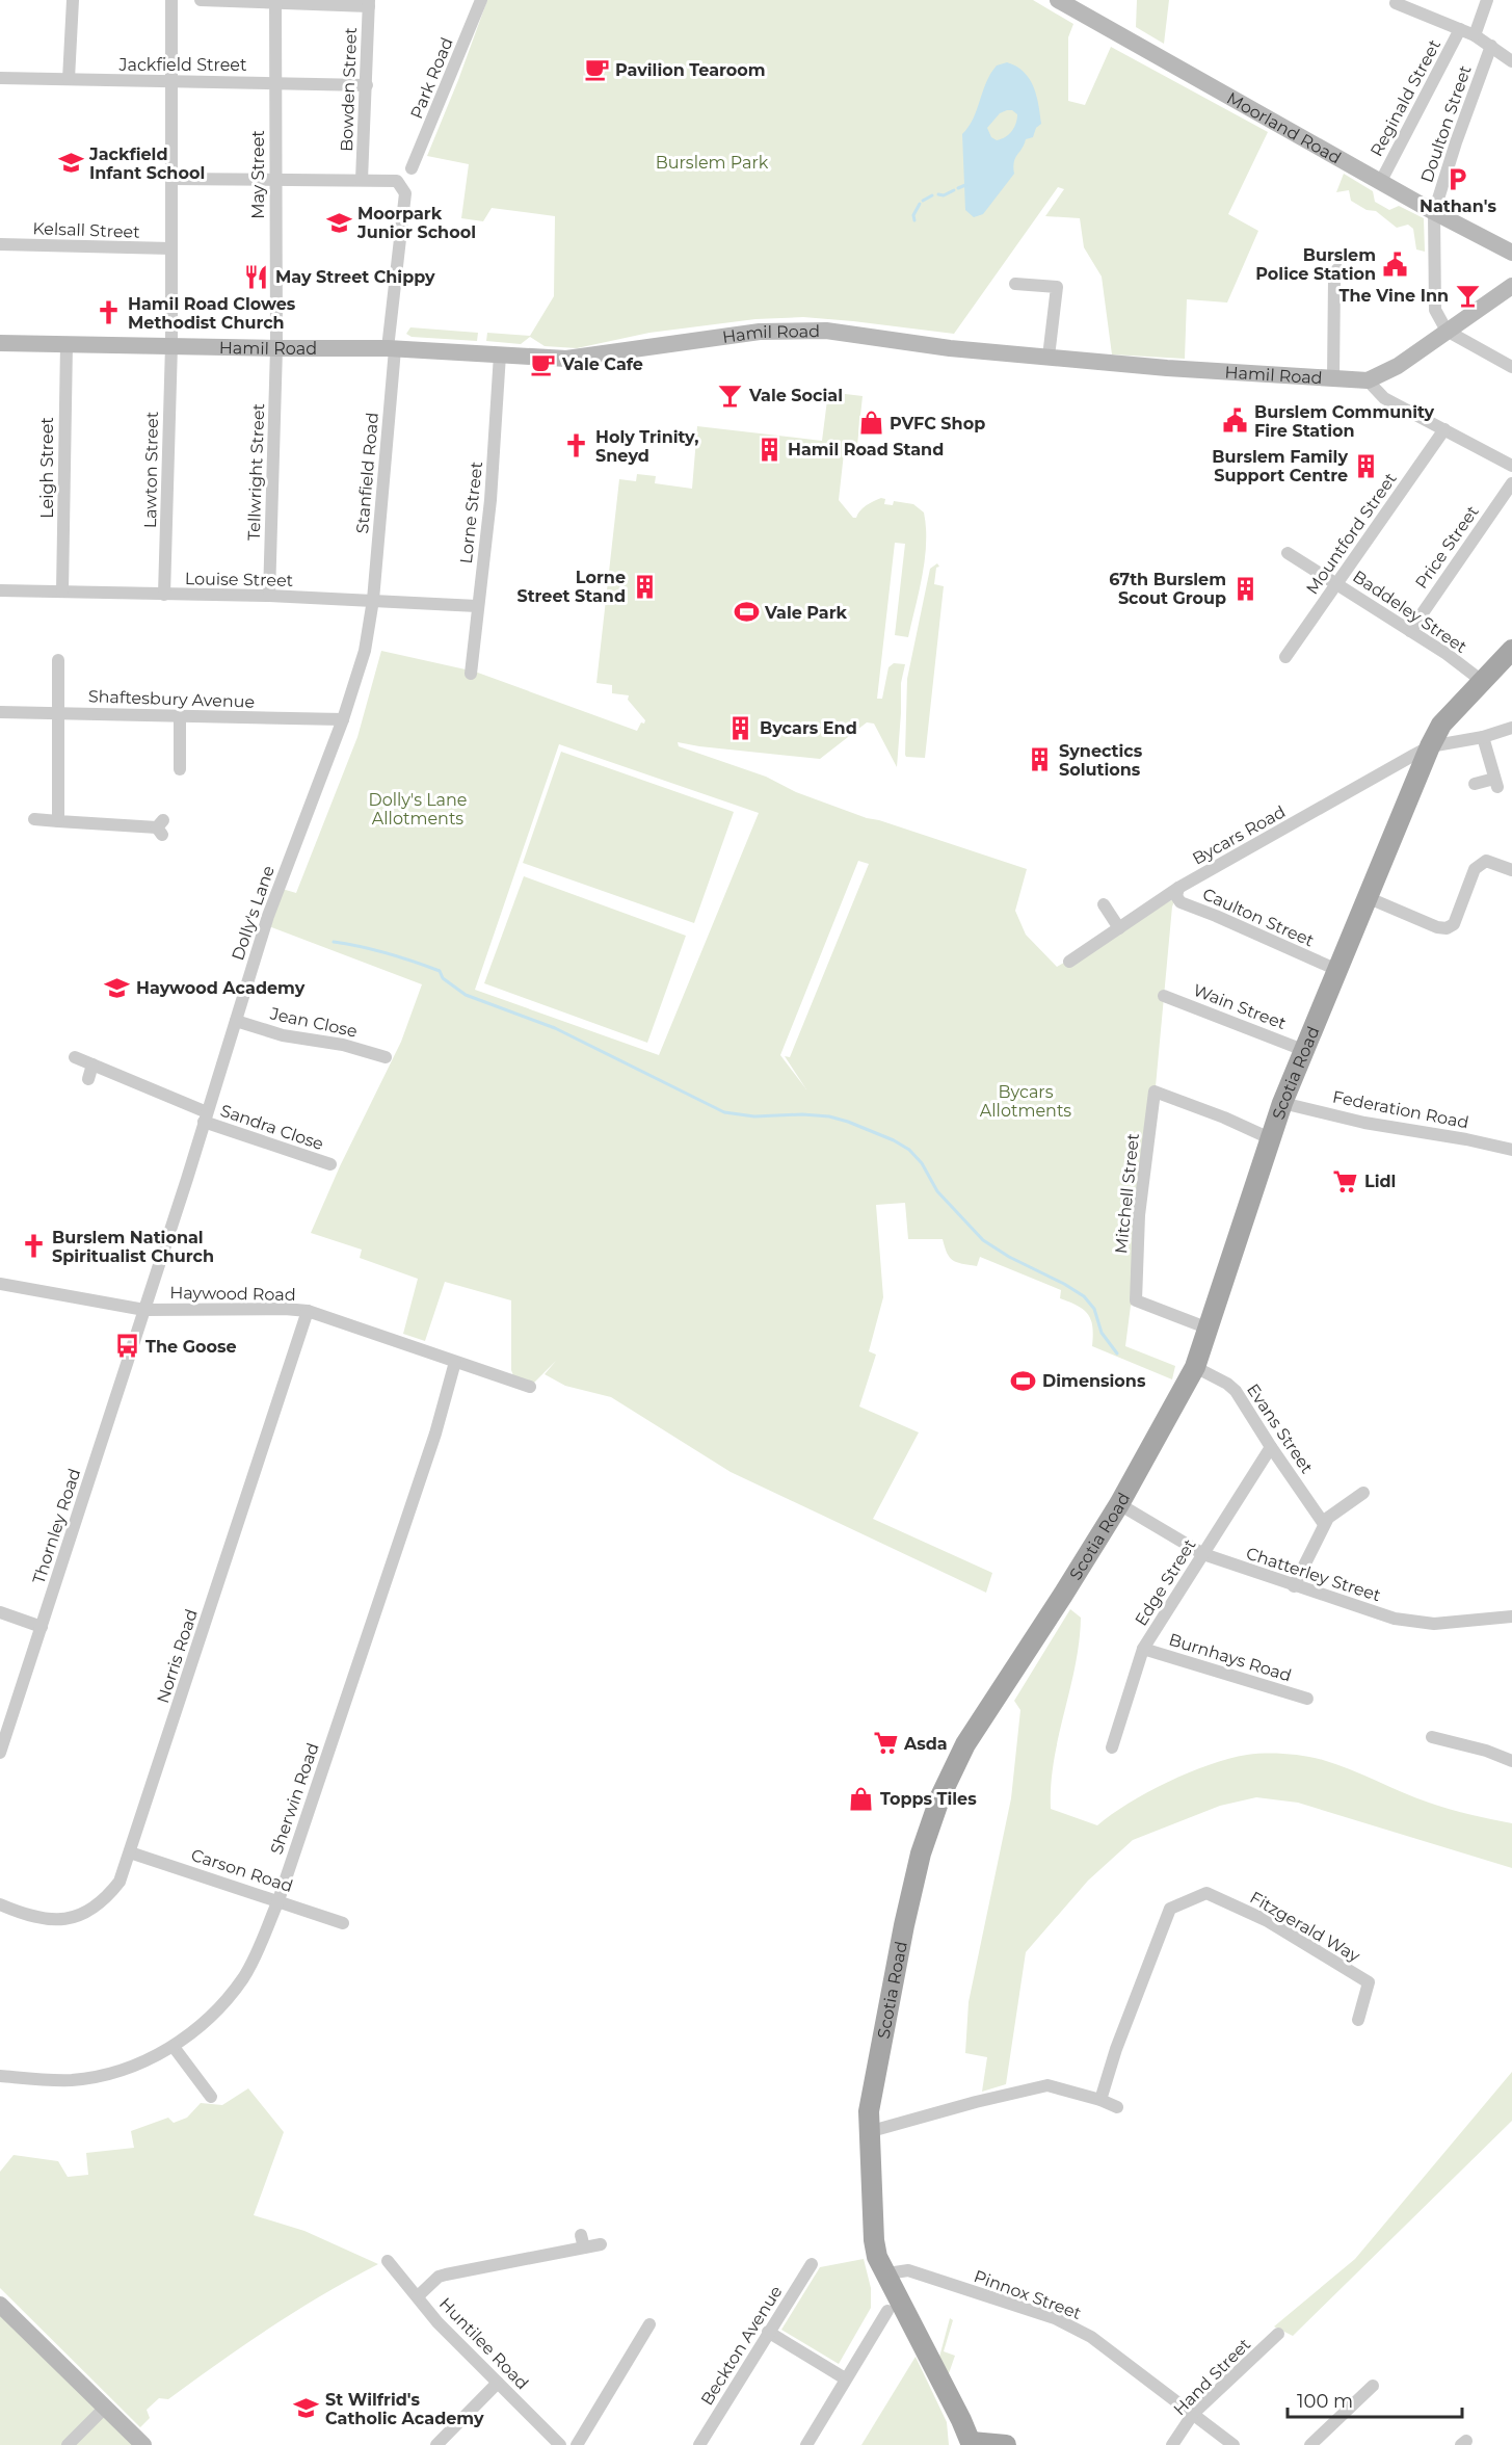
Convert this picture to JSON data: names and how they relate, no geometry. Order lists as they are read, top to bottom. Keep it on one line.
{"streets":{"main road":["Scotia Road"],"street":["Jackfield Street","Park Road","Bowden Street","Reginald Street","Doulton Street","Moorland Road","May Street","Kelsall Street","Hamil Road","Leigh Street","Lawton Street","Tellwright Street","Stanfield Road","Lorne Street","Mountford Street","Price Street","Louise Street","Baddeley Street","Shaftesbury Avenue","Bycars Road","Dolly's Lane","Caulton Street","Wain Street","Jean Close","Federation Road","Sandra Close","Mitchell Street","Haywood Road","Evans Street","Thornley Road","Chatterley Street","Edge Street","Norris Road","Burnhays Road","Sherwin Road","Carson Road","Fitzgerald Way","Pinnox Street","Huntilee Road","Beckton Avenue","Hand Street"]},"crossings":[["Jackfield Street","Bowden Street"],["Jackfield Street","May Street"],["Jackfield Street","Lawton Street"],["Reginald Street","Moorland Road"],["Doulton Street","Moorland Road"],["Doulton Street","Hamil Road"],["May Street","Hamil Road"],["May Street","Tellwright Street"],["Kelsall Street","Lawton Street"],["Hamil Road","Leigh Street"],["Hamil Road","Lawton Street"],["Hamil Road","Tellwright Street"],["Hamil Road","Stanfield Road"],["Hamil Road","Lorne Street"],["Leigh Street","Louise Street"],["Lawton Street","Louise Street"],["Tellwright Street","Louise Street"],["Stanfield Road","Louise Street"],["Stanfield Road","Dolly's Lane"],["Lorne Street","Louise Street"],["Mountford Street","Baddeley Street"],["Price Street","Baddeley Street"],["Louise Street","Dolly's Lane"],["Baddeley Street","Scotia Road"],["Shaftesbury Avenue","Dolly's Lane"],["Bycars Road","Caulton Street"],["Bycars Road","Scotia Road"],["Dolly's Lane","Jean Close"],["Dolly's Lane","Sandra Close"],["Dolly's Lane","Haywood Road"],["Dolly's Lane","Thornley Road"],["Caulton Street","Scotia Road"],["Wain Street","Scotia Road"],["Scotia Road","Federation Road"],["Scotia Road","Mitchell Street"],["Scotia Road","Evans Street"],["Scotia Road","Chatterley Street"],["Scotia Road","Pinnox Street"],["Haywood Road","Thornley Road"],["Haywood Road","Norris Road"],["Haywood Road","Sherwin Road"],["Evans Street","Edge Street"],["Chatterley Street","Edge Street"],["Edge Street","Burnhays Road"],["Norris Road","Carson Road"],["Sherwin Road","Carson Road"],["Pinnox Street","Hand Street"]],"parks":["Burslem Park","Dolly's Lane Allotments","Bycars Allotments"],"places":{"cafe":["Pavilion Tearoom","Vale Cafe"],"school or university":["Jackfield Infant School","Moorpark Junior School","Haywood Academy","St Wilfrid's Catholic Academy"],"parking":["Nathan's"],"public building":["Burslem Police Station","Burslem Community Fire Station"],"restaurant":["May Street Chippy"],"bar":["The Vine Inn","Vale Social"],"church":["Hamil Road Clowes Methodist Church","Holy Trinity, Sneyd","Burslem National Spiritualist Church"],"shop":["PVFC Shop","Topps Tiles"],"building":["Hamil Road Stand","Burslem Family Support Centre","Lorne Street Stand","67th Burslem Scout Group","Bycars End","Synectics Solutions"],"sports":["Vale Park","Dimensions"],"supermarket":["Lidl","Asda"],"bus stop":["The Goose"]},"scale_bar":"100 m"}
